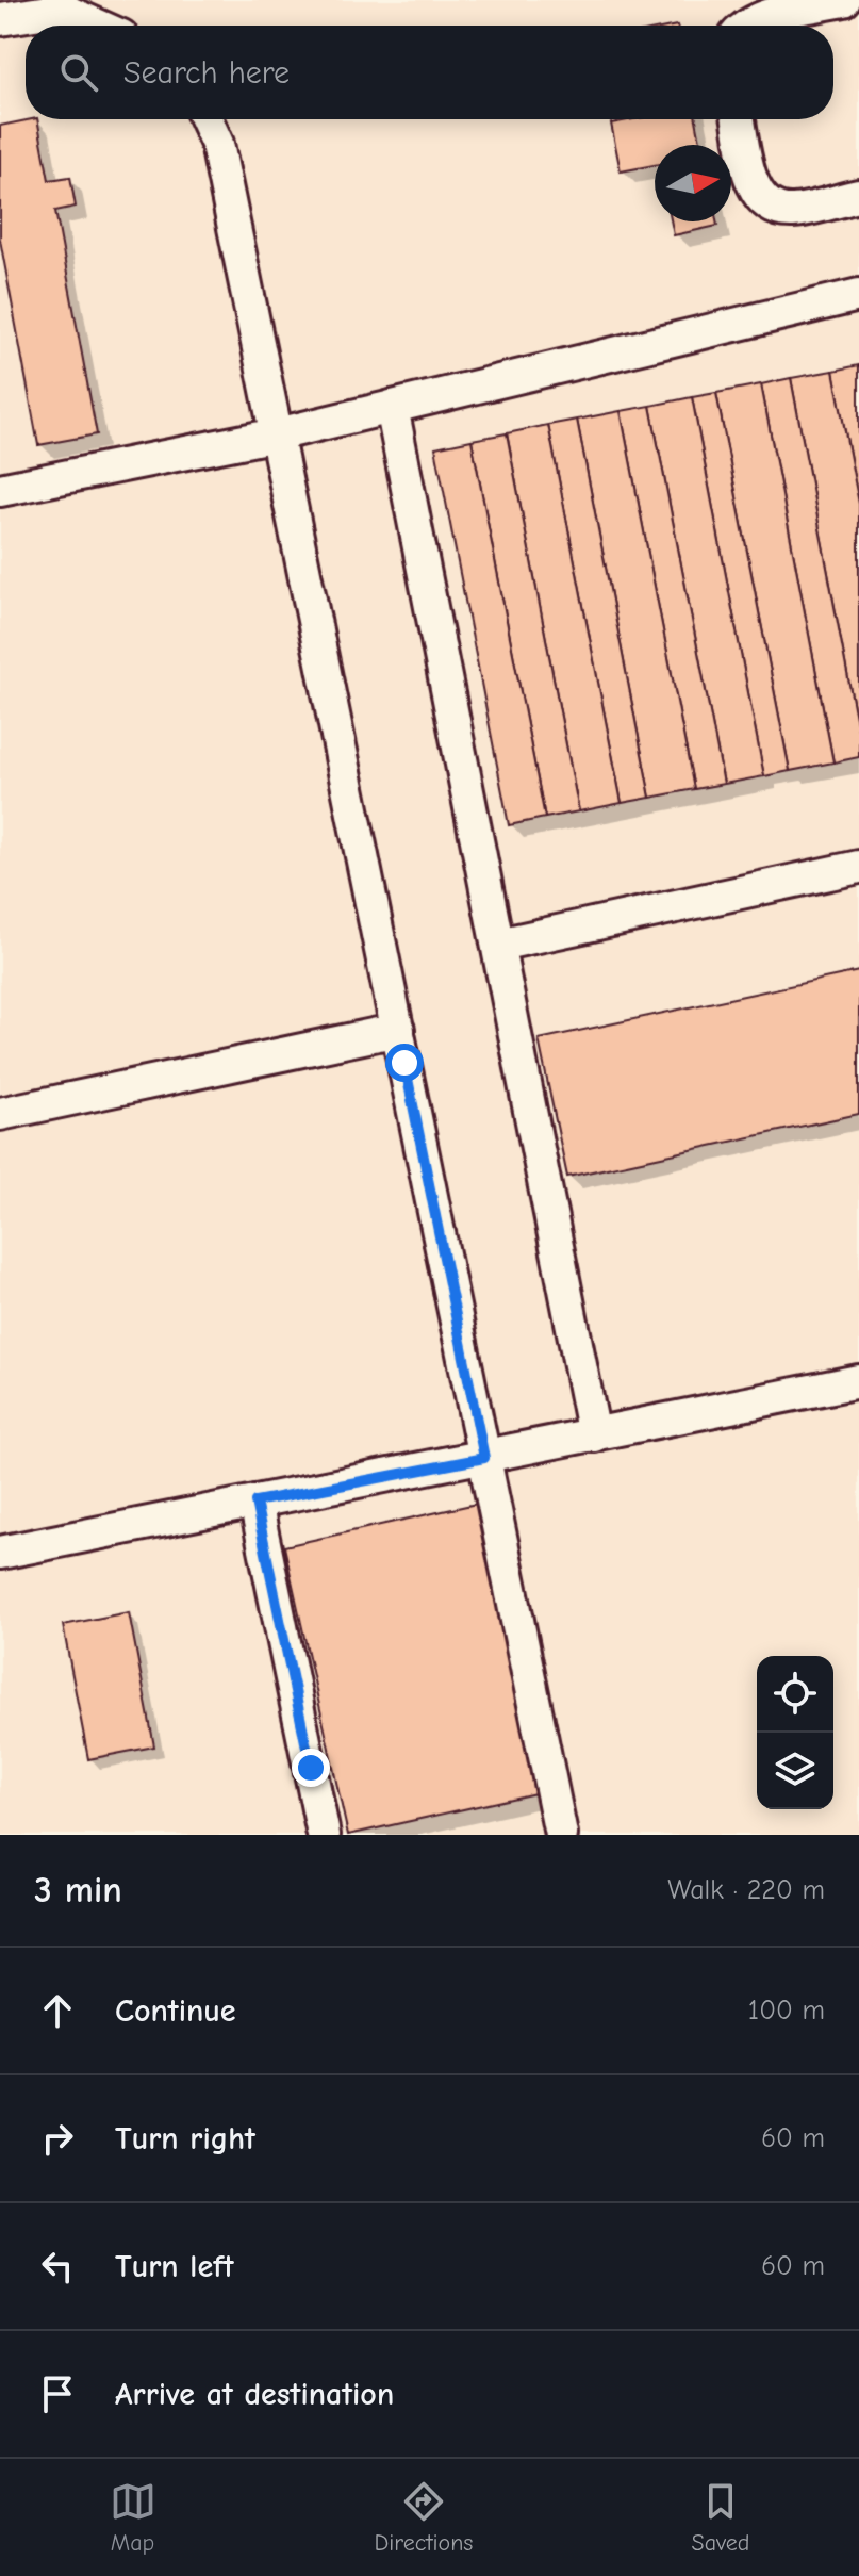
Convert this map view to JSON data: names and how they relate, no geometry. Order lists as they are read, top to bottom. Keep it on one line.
{"north":"right","page":{"search":"Search here","heading":["3 min","Walk · 220 m"],"list":[["Continue","100 m"],["Turn right","60 m"],["Turn left","60 m"],"Arrive at destination"],"nav":["Map","Directions","Saved"]}}
